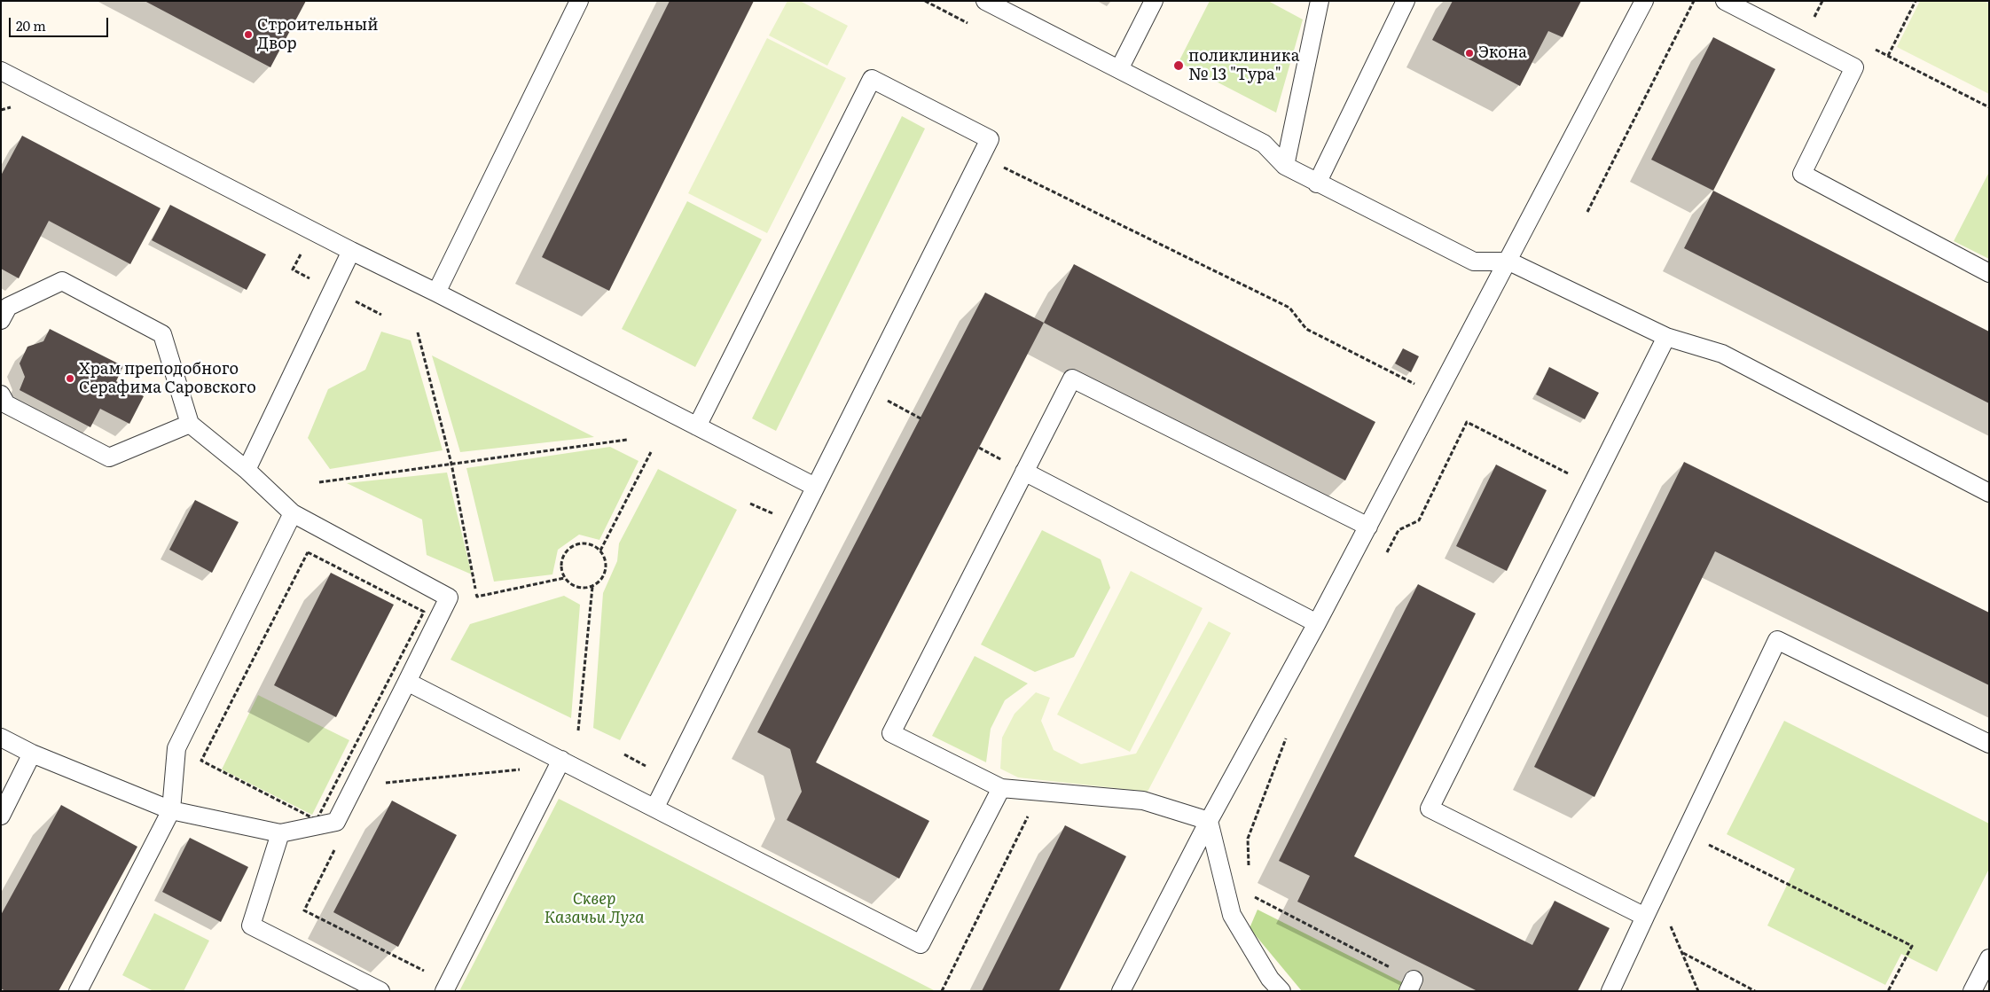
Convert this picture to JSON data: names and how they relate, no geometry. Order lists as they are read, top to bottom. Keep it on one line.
{"parks":["Сквер Казачьи Луга"],"places":["Строительный Двор","Экона","поликлиника № 13 \"Тура\"","Храм преподобного Серафима Саровского"],"scale_bar":"20 m"}
